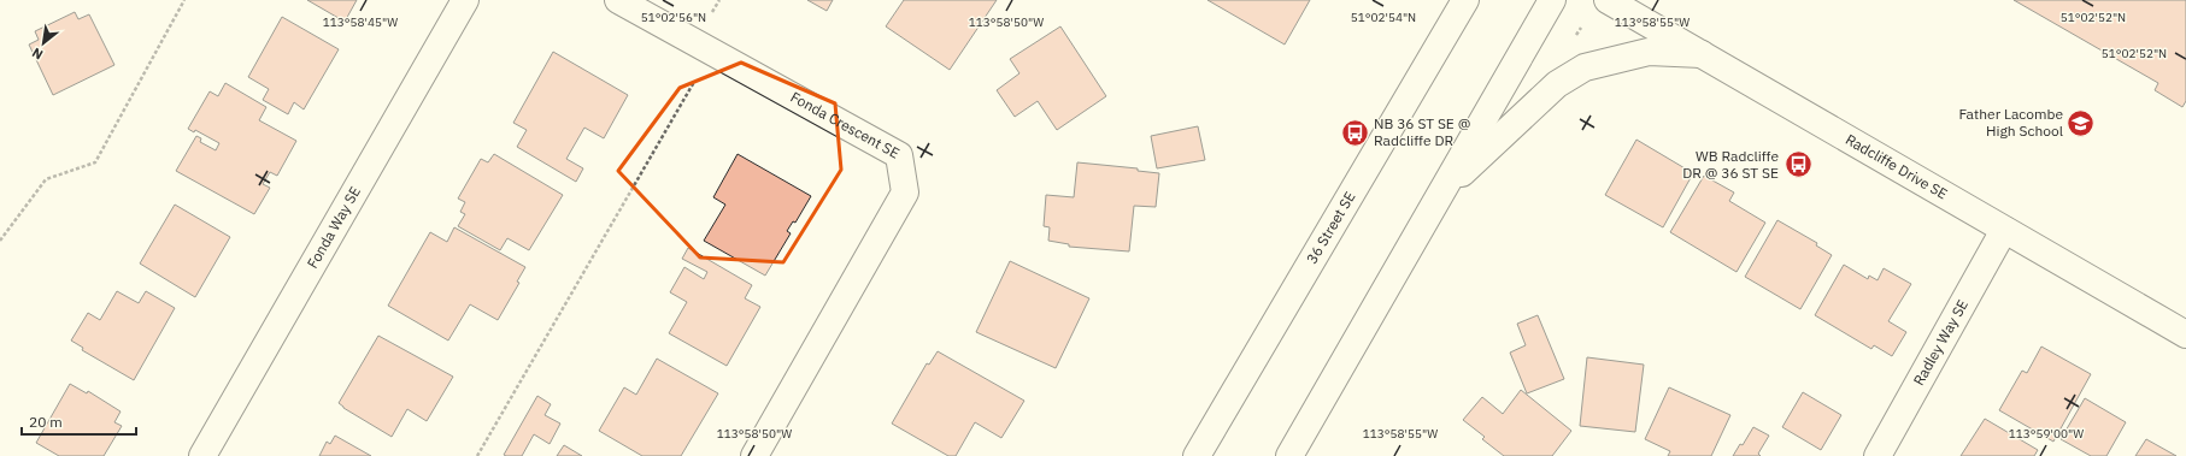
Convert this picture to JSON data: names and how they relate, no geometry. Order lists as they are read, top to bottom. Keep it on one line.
{"streets":{"street":["Fonda Crescent SE","Radcliffe Drive SE","Fonda Way SE","36 Street SE","Radley Way SE"]},"crossings":[["Radcliffe Drive SE","Radley Way SE"]],"places":{"school or university":["Father Lacombe High School"],"bus stop":["NB 36 ST SE @ Radcliffe DR","WB Radcliffe DR @ 36 ST SE"]},"scale_bar":"20 m","north":"bottom left","coordinates":["51°02'52\"N","51°02'56\"N","51°02'54\"N","113°58'45\"W","113°58'50\"W","113°58'55\"W","113°59'00\"W"]}
